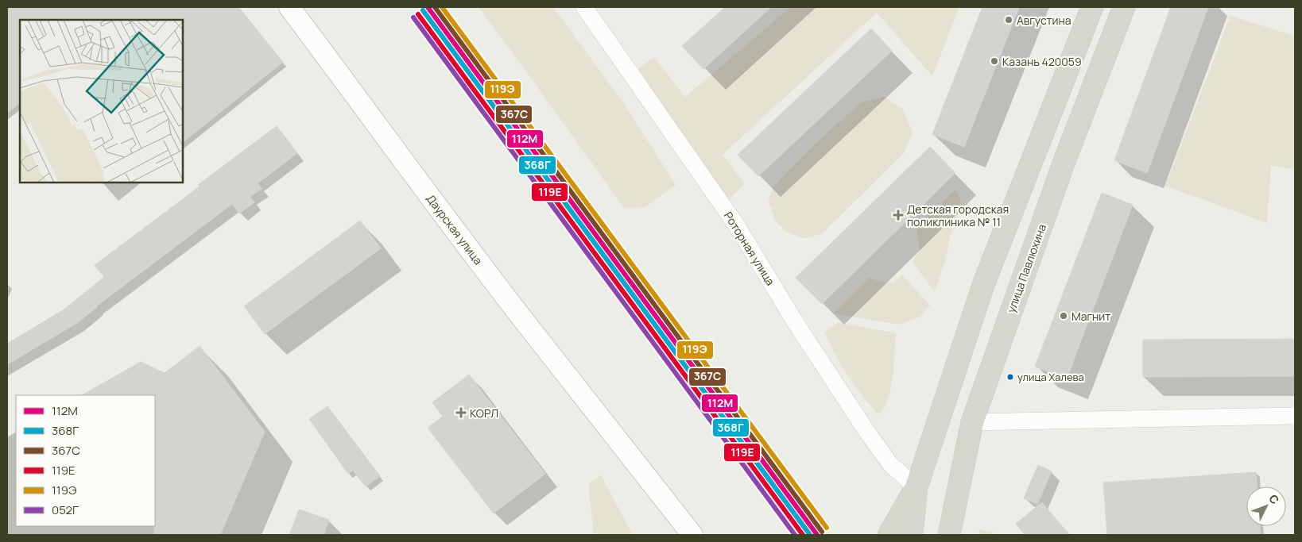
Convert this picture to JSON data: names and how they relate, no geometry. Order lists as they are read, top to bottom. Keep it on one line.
{"streets":{"main road":["улица Павлюхина"],"street":["Даурская улица","Роторная улица"]},"places":{"other":["Августина","Казань 420059","Магнит","улица Халева"],"health":["Детская городская поликлиника № 11","КОРЛ"]},"lines":["transit line 112М","transit line 367С","transit line 119Э","transit line 368Г","transit line 119Е","transit line 052Г"],"legend":["112М","368Г","367С","119Е","119Э","052Г"],"north":"top right"}
